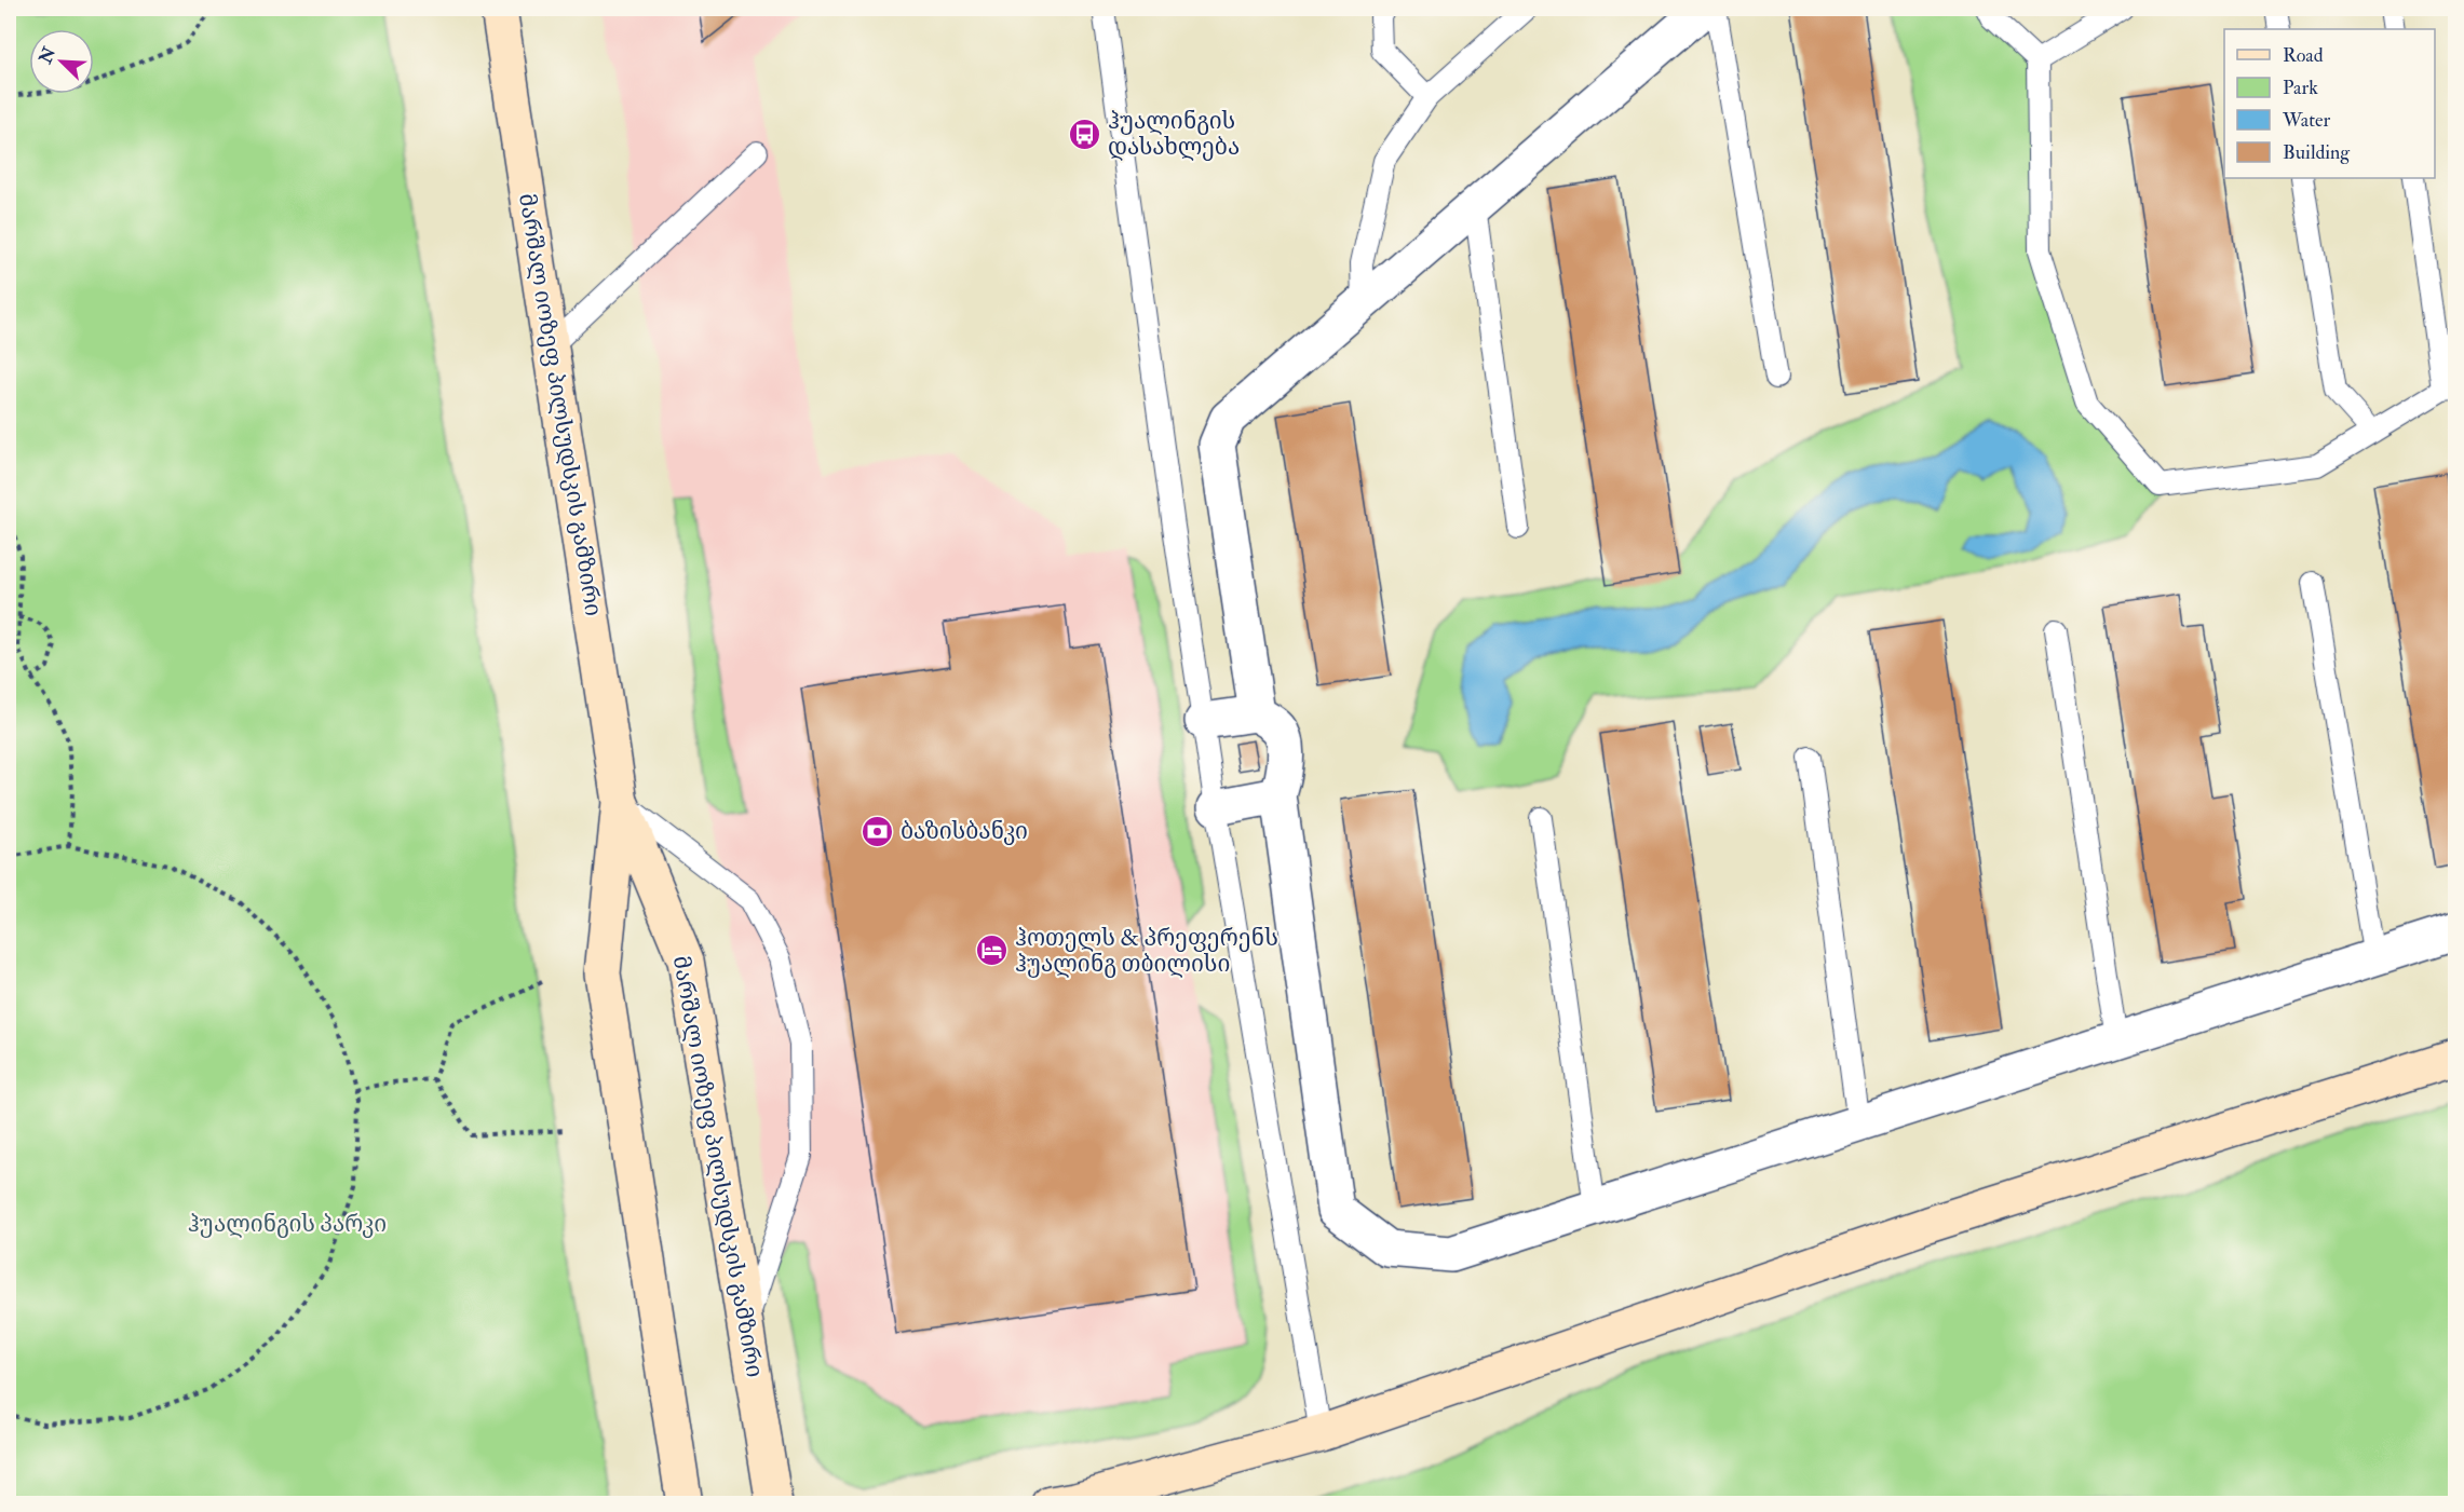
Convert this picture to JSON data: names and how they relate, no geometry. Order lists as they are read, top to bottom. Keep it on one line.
{"streets":{"main road":["მარშალ იოზეფ პილსუდსკის გამზირი"]},"parks":["ჰუალინგის პარკი"],"places":{"bus stop":["ჰუალინგის დასახლება"],"bank":["ბაზისბანკი"],"hotel":["ჰოთელს & პრეფერენს ჰუალინგ თბილისი"]},"legend":["Road","Park","Water","Building"],"north":"top left"}
